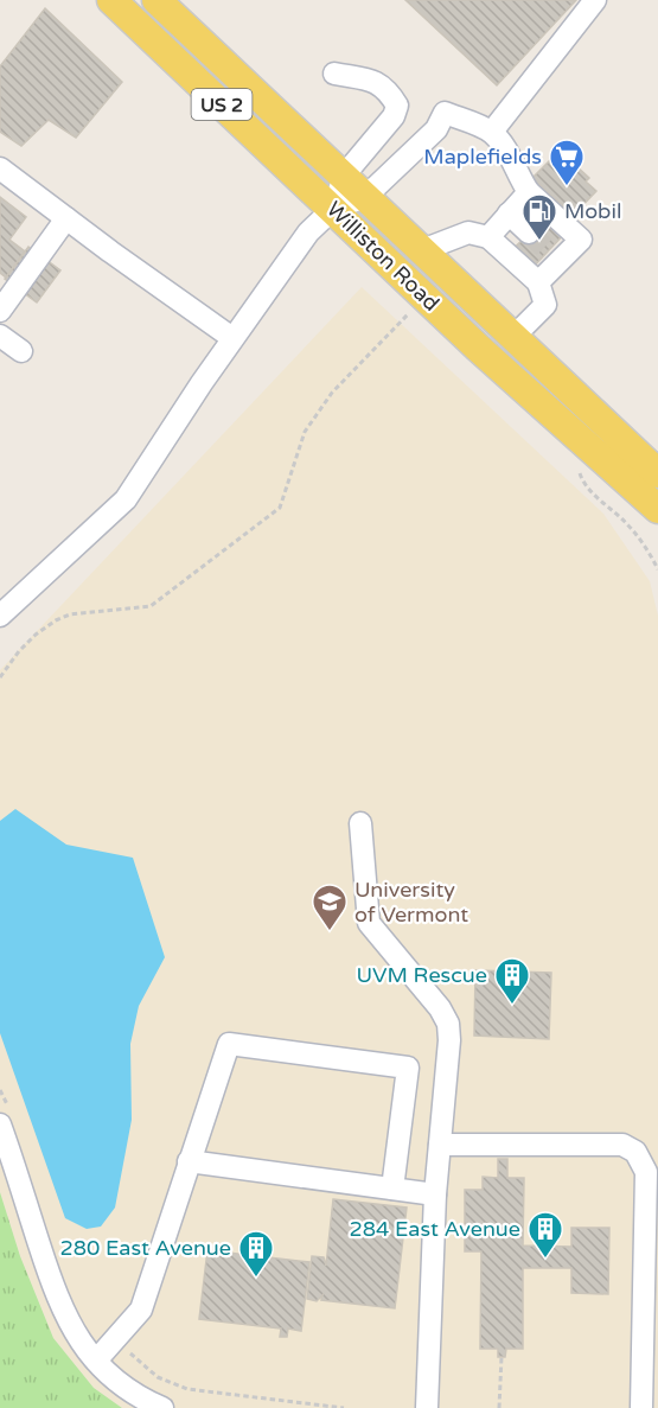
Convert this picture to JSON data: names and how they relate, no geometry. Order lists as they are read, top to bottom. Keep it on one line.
{"streets":{"main road":["US 2","Williston Road"]},"places":{"supermarket":["Maplefields"],"fuel station":["Mobil"],"school or university":["University of Vermont"],"building":["UVM Rescue","284 East Avenue","280 East Avenue"]}}
